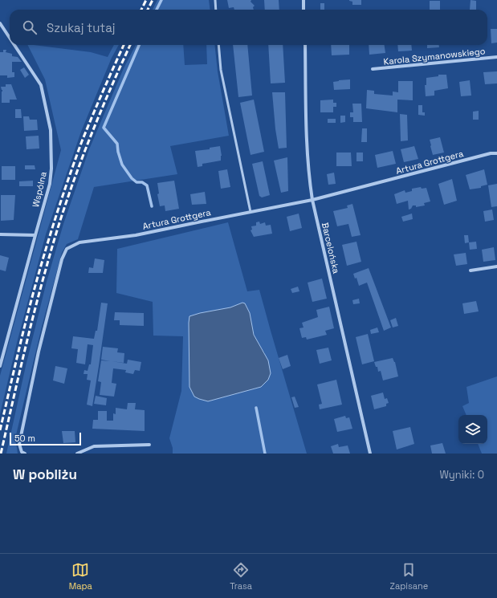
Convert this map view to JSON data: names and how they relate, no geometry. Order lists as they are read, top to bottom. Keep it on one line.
{"streets":{"street":["Karola Szymanowskiego","Artura Grottgera","Wspólna","Barcelońska"]},"crossings":[["Artura Grottgera","Barcelońska"]],"scale_bar":"50 m","page":{"search":"Szukaj tutaj","scale":"50 m","heading":["W pobliżu","Wyniki: 0"],"nav":["Mapa","Trasa","Zapisane"]}}
